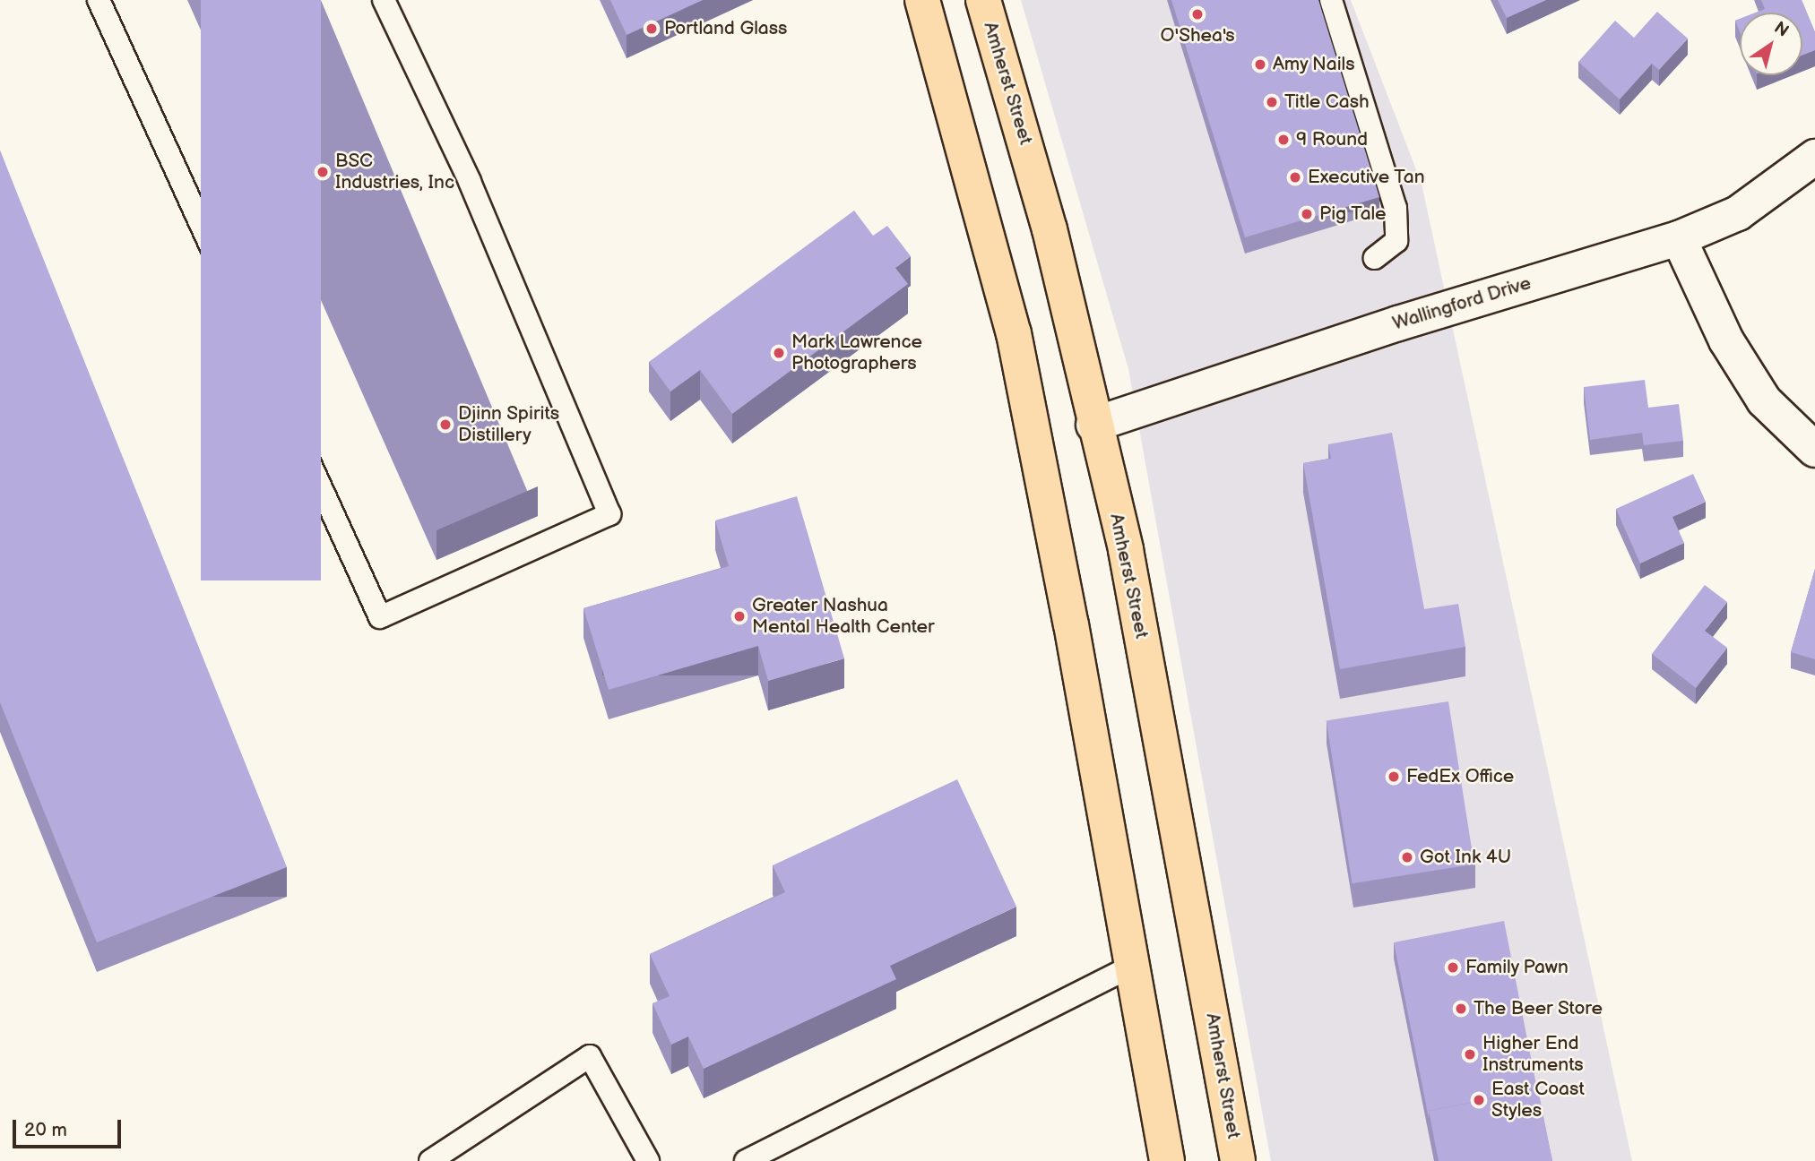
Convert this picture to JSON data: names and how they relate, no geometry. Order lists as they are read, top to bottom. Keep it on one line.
{"streets":{"highway":["Amherst Street"],"street":["Wallingford Drive"]},"crossings":[["Amherst Street","Wallingford Drive"]],"places":["O'Shea's","Portland Glass","Amy Nails","Title Cash","9 Round","BSC Industries, Inc","Executive Tan","Pig Tale","Mark Lawrence Photographers","Djinn Spirits Distillery","Greater Nashua Mental Health Center","FedEx Office","Got Ink 4U","Family Pawn","The Beer Store","Higher End Instruments","East Coast Styles"],"scale_bar":"20 m","north":"top right"}
